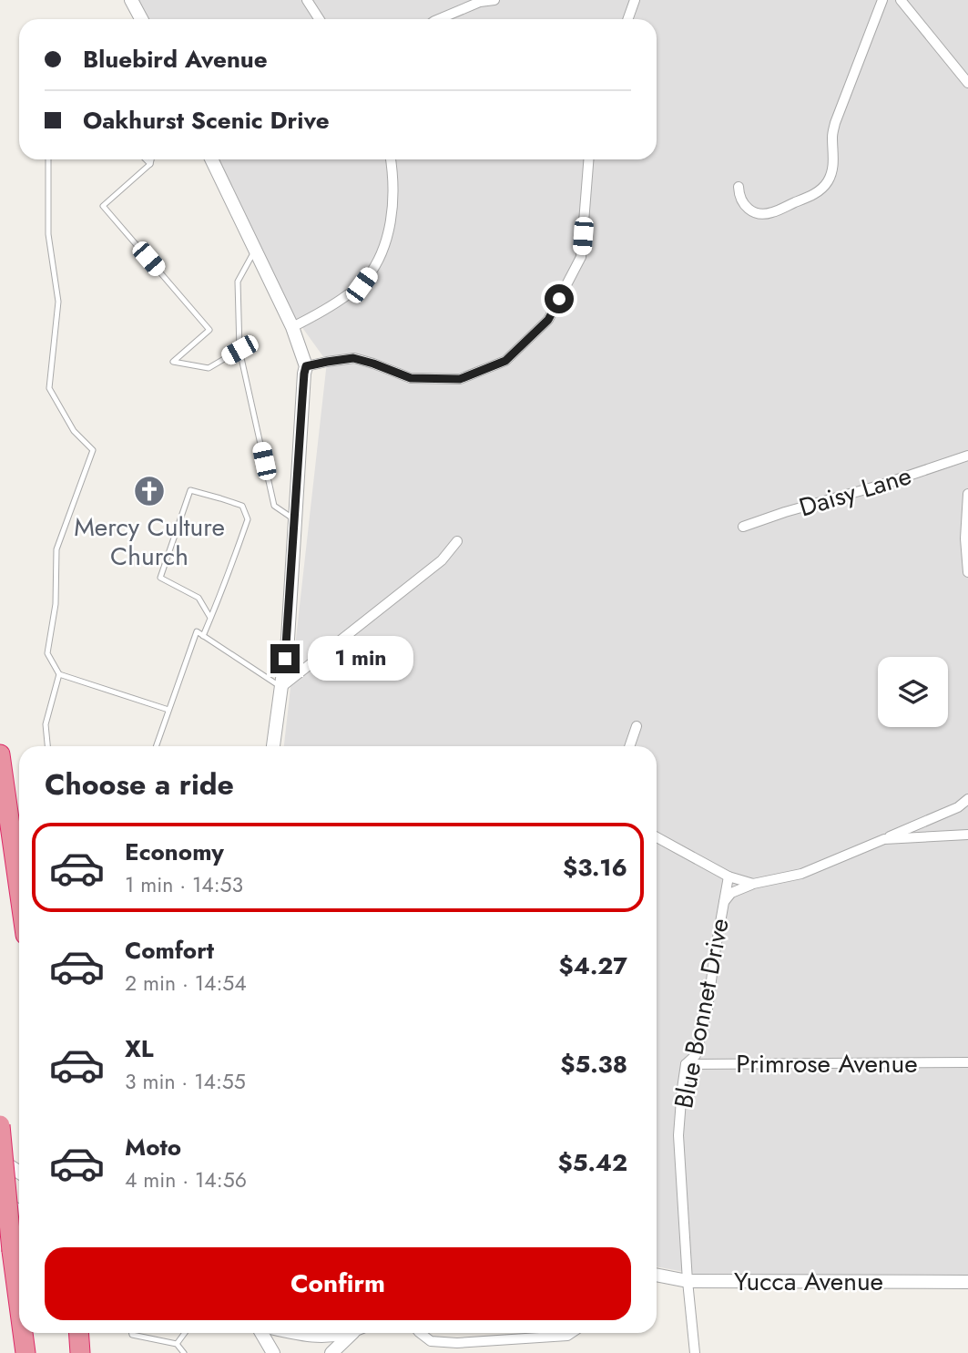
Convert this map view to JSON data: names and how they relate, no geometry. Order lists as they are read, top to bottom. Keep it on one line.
{"streets":{"street":["Daisy Lane","Blue Bonnet Drive","Primrose Avenue","Yucca Avenue"]},"crossings":[["Blue Bonnet Drive","Primrose Avenue"],["Blue Bonnet Drive","Yucca Avenue"]],"places":{"church":["Mercy Culture Church"]},"page":{"banner":["Bluebird Avenue","Oakhurst Scenic Drive"],"bubble":"1 min","heading":"Choose a ride","list":[{"name":"Economy","note":"1 min · 14:53","value":"$3.16"},{"name":"Comfort","note":"2 min · 14:54","value":"$4.27"},{"name":"XL","note":"3 min · 14:55","value":"$5.38"},{"name":"Moto","note":"4 min · 14:56","value":"$5.42"}],"buttons":"Confirm"}}
